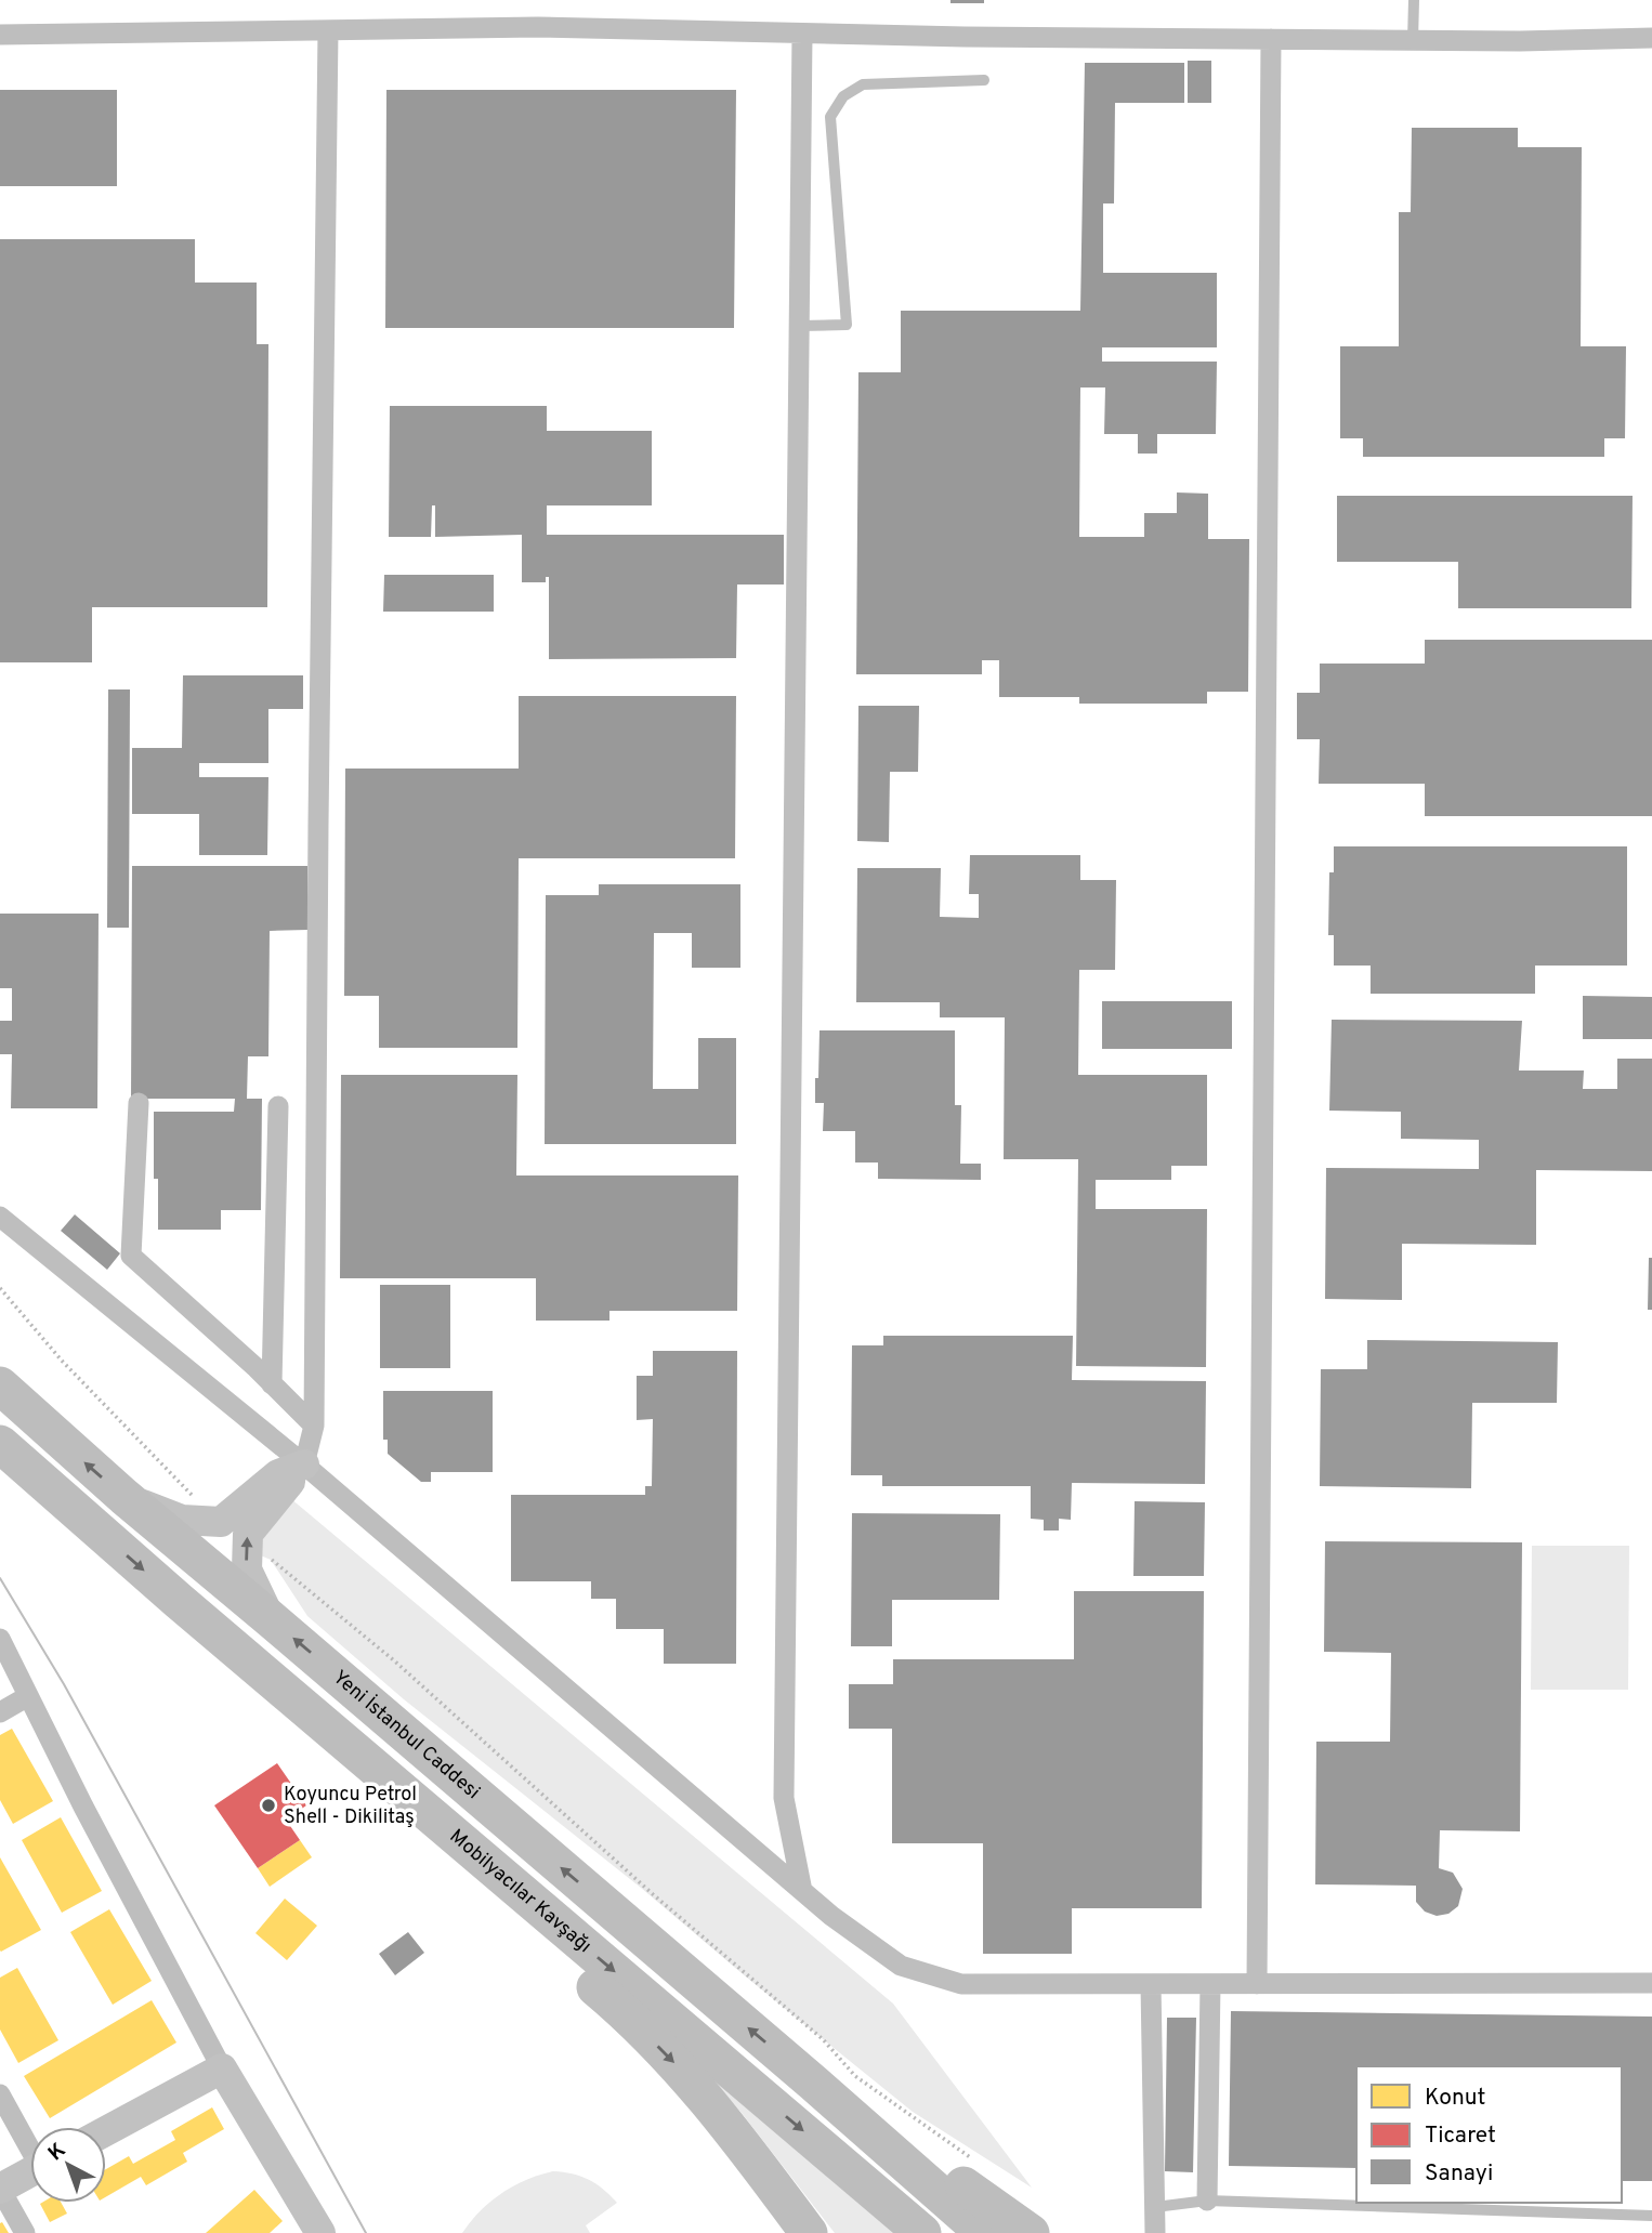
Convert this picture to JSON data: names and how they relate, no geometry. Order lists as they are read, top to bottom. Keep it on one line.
{"streets":{"highway":["Yeni İstanbul Caddesi","Mobilyacılar Kavşağı"]},"one_way":["Mobilyacılar Kavşağı"],"places":["Koyuncu Petrol Shell - Dikilitaş"],"legend":["Konut","Ticaret","Sanayi"],"north":"top left"}
